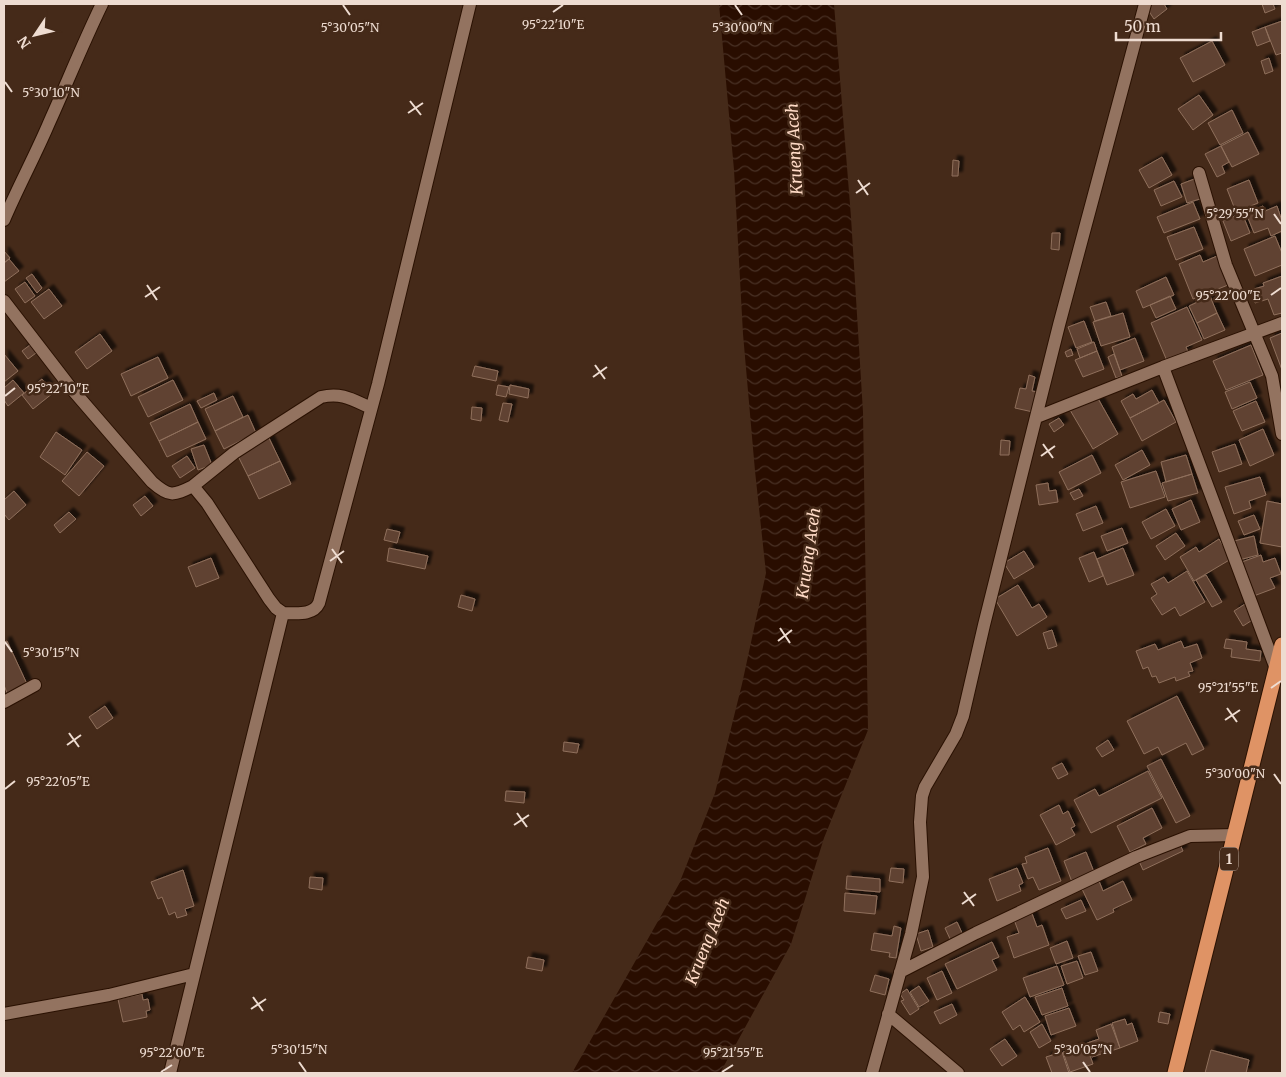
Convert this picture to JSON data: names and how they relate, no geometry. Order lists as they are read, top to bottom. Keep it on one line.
{"streets":{"highway":["1"]},"water":["Krueng Aceh"],"scale_bar":"50 m","north":"bottom left","coordinates":["95°22'10\"E","5°30'00\"N","5°30'05\"N","5°30'10\"N","5°29'55\"N","95°22'00\"E","5°30'15\"N","95°21'55\"E","95°22'05\"E"]}
